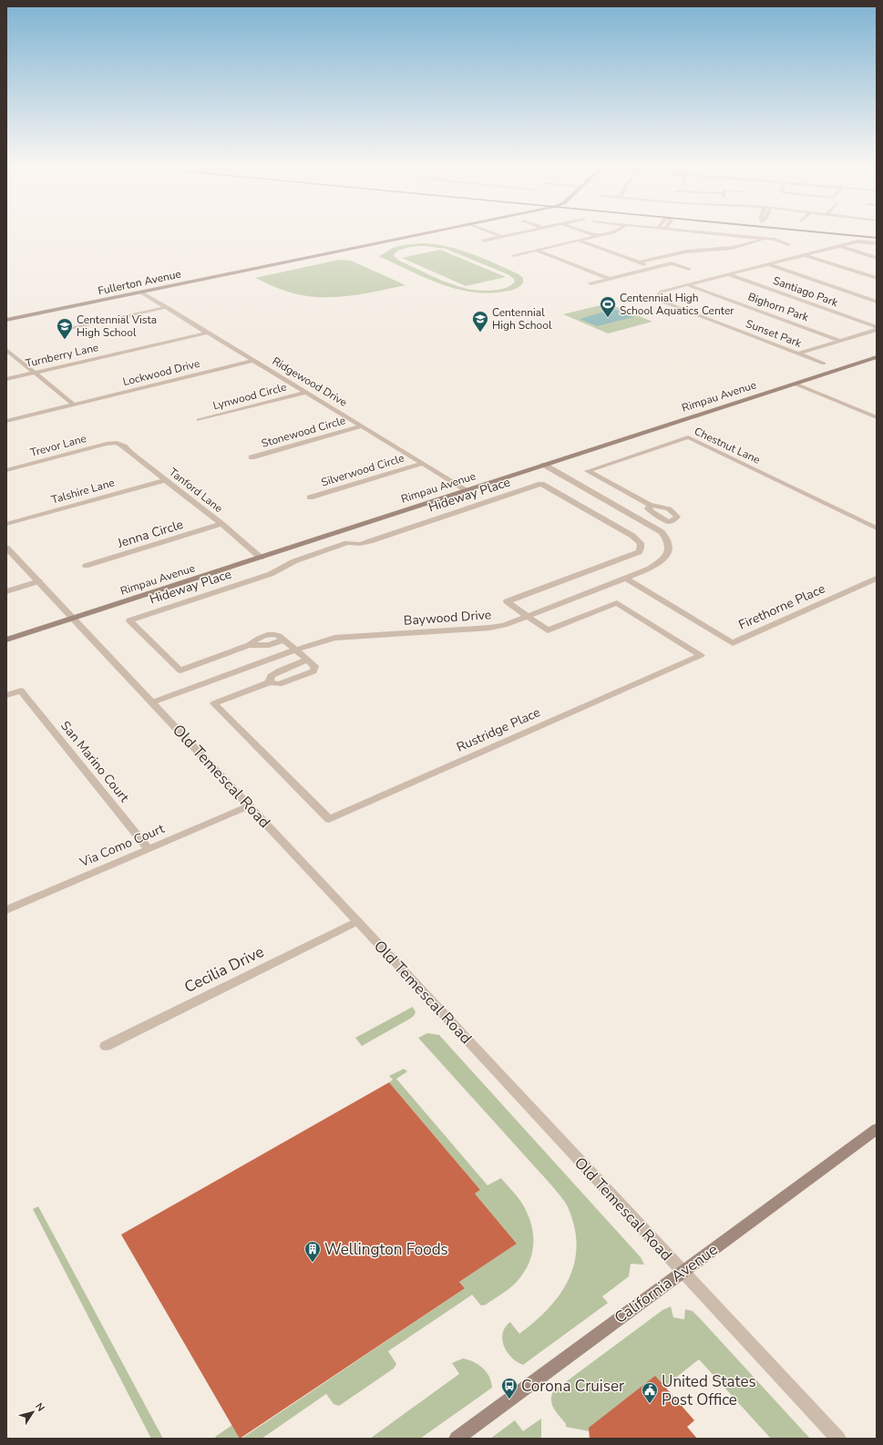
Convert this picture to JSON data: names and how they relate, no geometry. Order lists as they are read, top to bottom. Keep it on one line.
{"streets":{"main road":["Fullerton Avenue","Rimpau Avenue","California Avenue"],"street":["Santiago Park","Bighorn Park","Sunset Park","Turnberry Lane","Lockwood Drive","Ridgewood Drive","Lynwood Circle","Stonewood Circle","Trevor Lane","Chestnut Lane","Silverwood Circle","Tanford Lane","Talshire Lane","Hideway Place","Jenna Circle","Firethorne Place","Baywood Drive","Rustridge Place","San Marino Court","Old Temescal Road","Via Como Court","Cecilia Drive"]},"crossings":[["Fullerton Avenue","Ridgewood Drive"],["Bighorn Park","Sunset Park"],["Turnberry Lane","Ridgewood Drive"],["Lockwood Drive","Ridgewood Drive"],["Ridgewood Drive","Lynwood Circle"],["Ridgewood Drive","Rimpau Avenue"],["Ridgewood Drive","Stonewood Circle"],["Ridgewood Drive","Silverwood Circle"],["Rimpau Avenue","Tanford Lane"],["Rimpau Avenue","Baywood Drive"],["Rimpau Avenue","Old Temescal Road"],["Trevor Lane","Tanford Lane"],["Tanford Lane","Talshire Lane"],["Tanford Lane","Jenna Circle"],["Hideway Place","Baywood Drive"],["Hideway Place","Rustridge Place"],["Firethorne Place","Baywood Drive"],["Baywood Drive","Rustridge Place"],["Baywood Drive","Old Temescal Road"],["San Marino Court","Via Como Court"],["Old Temescal Road","Via Como Court"],["Old Temescal Road","Cecilia Drive"],["Old Temescal Road","California Avenue"]],"places":{"sports":["Centennial High School Aquatics Center"],"school or university":["Centennial High School","Centennial Vista High School"],"building":["Wellington Foods"],"bus stop":["Corona Cruiser"],"public building":["United States Post Office"]},"north":"top right"}
